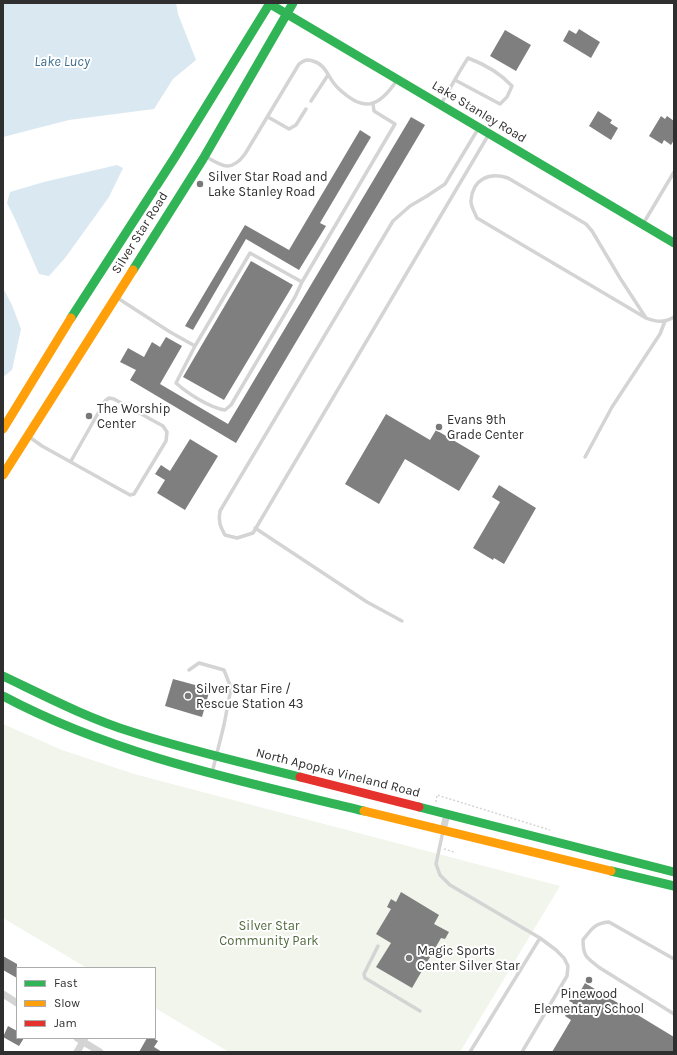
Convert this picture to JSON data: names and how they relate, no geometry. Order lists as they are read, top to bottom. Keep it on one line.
{"streets":{"main road":["Lake Stanley Road","Silver Star Road","North Apopka Vineland Road"]},"crossings":[["Lake Stanley Road","Silver Star Road"]],"water":["Lake Lucy"],"parks":["Silver Star Community Park"],"places":["Silver Star Road and Lake Stanley Road","The Worship Center","Evans 9th Grade Center","Silver Star Fire / Rescue Station 43","Magic Sports Center Silver Star","Pinewood Elementary School"],"legend":["Fast","Slow","Jam"]}
